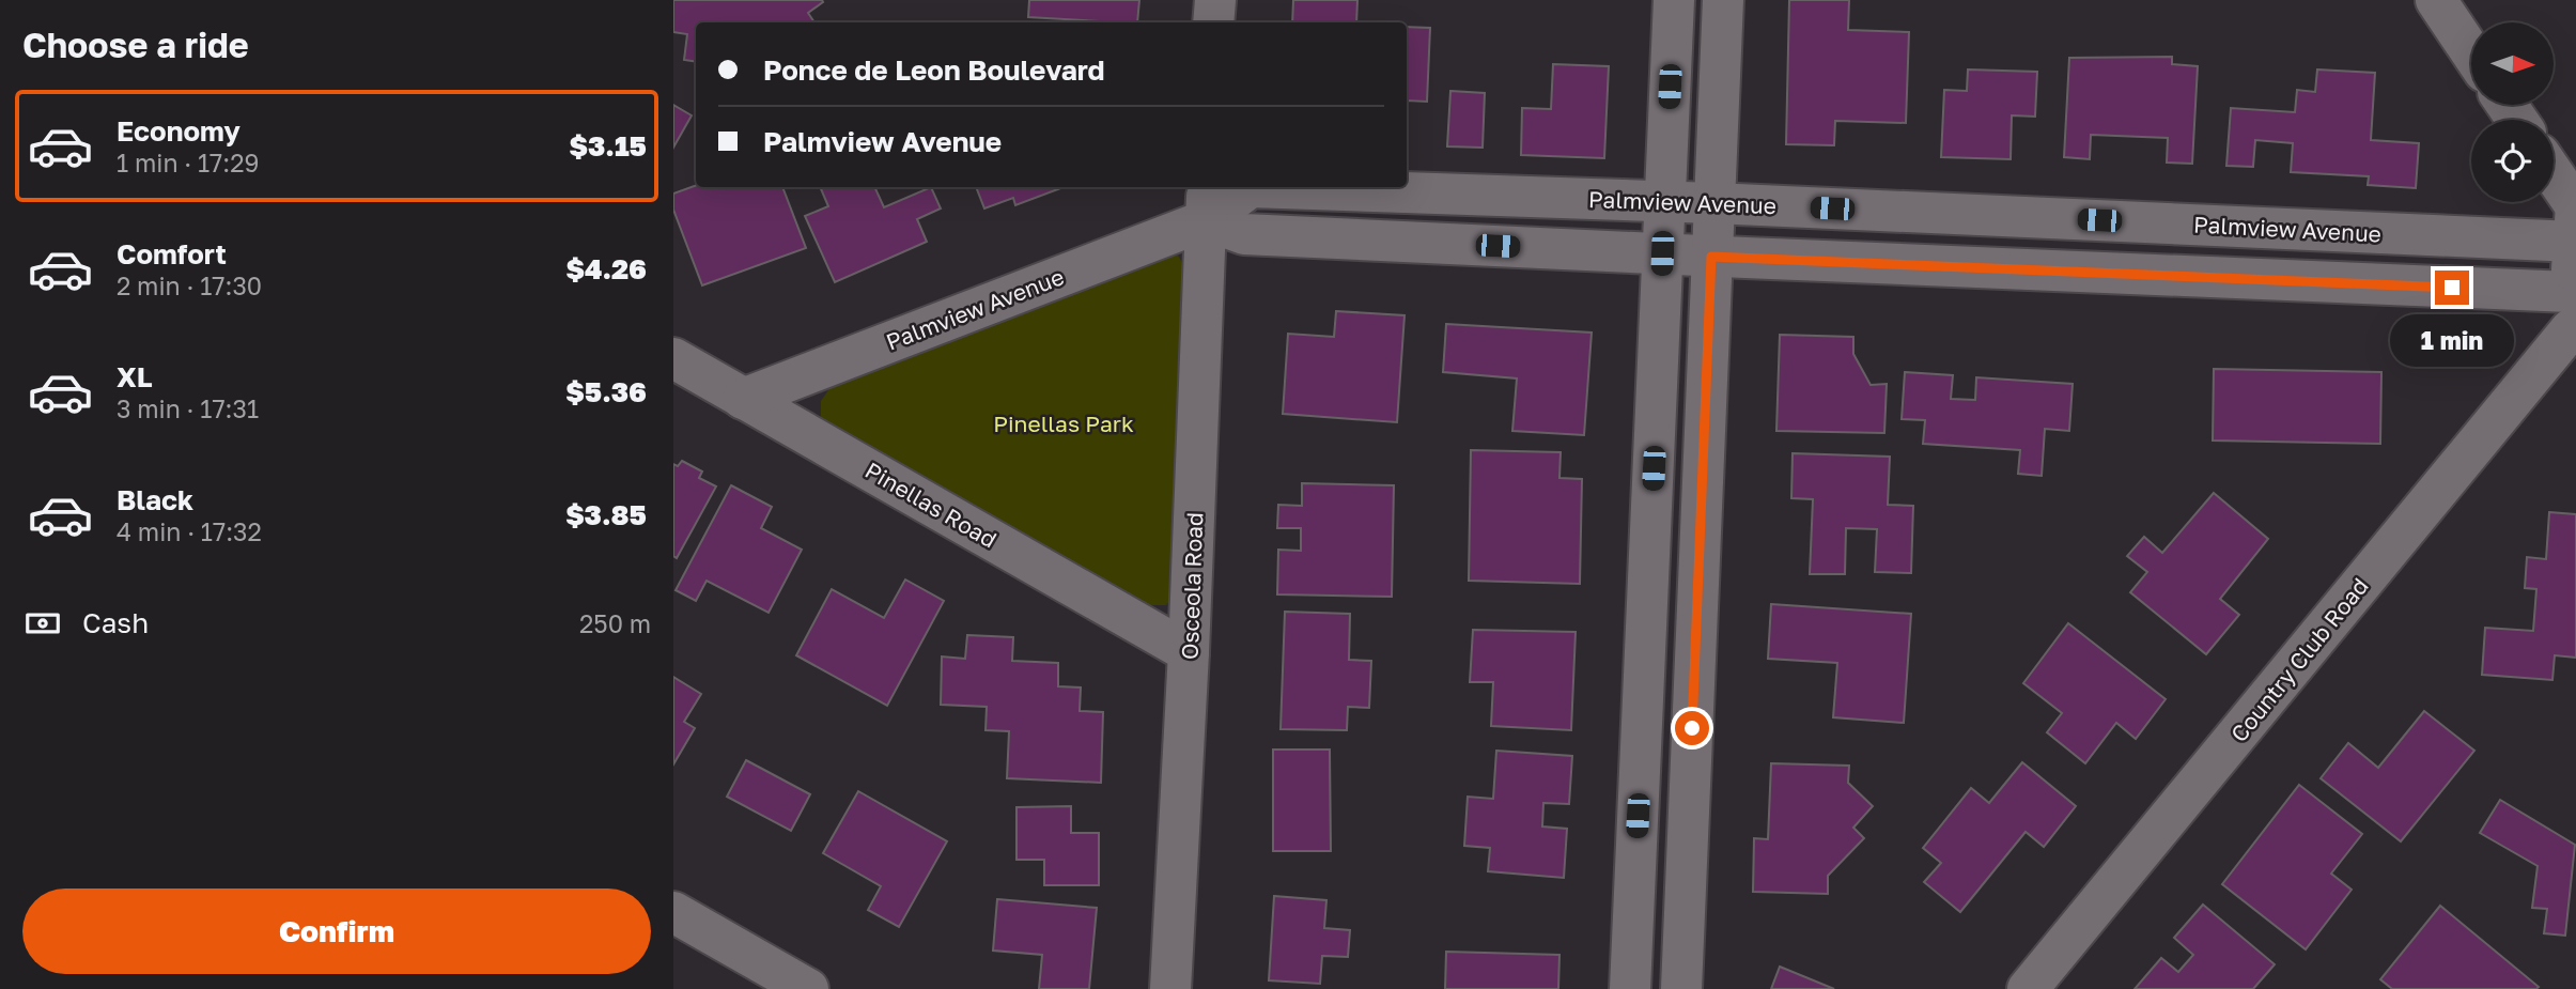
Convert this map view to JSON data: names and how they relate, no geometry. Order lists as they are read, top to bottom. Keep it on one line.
{"streets":{"street":["Palmview Avenue","Pinellas Road","Osceola Road","Country Club Road"]},"crossings":[["Palmview Avenue","Pinellas Road"],["Palmview Avenue","Osceola Road"],["Pinellas Road","Osceola Road"]],"parks":["Pinellas Park"],"north":"right","page":{"heading":"Choose a ride","banner":["Ponce de Leon Boulevard","Palmview Avenue"],"list":[{"name":"Economy","note":"1 min · 17:29","value":"$3.15"},{"name":"Comfort","note":"2 min · 17:30","value":"$4.26"},{"name":"XL","note":"3 min · 17:31","value":"$5.36"},{"name":"Black","note":"4 min · 17:32","value":"$3.85"}],"bubble":"1 min","pay":["Cash","250 m"],"buttons":"Confirm"}}
